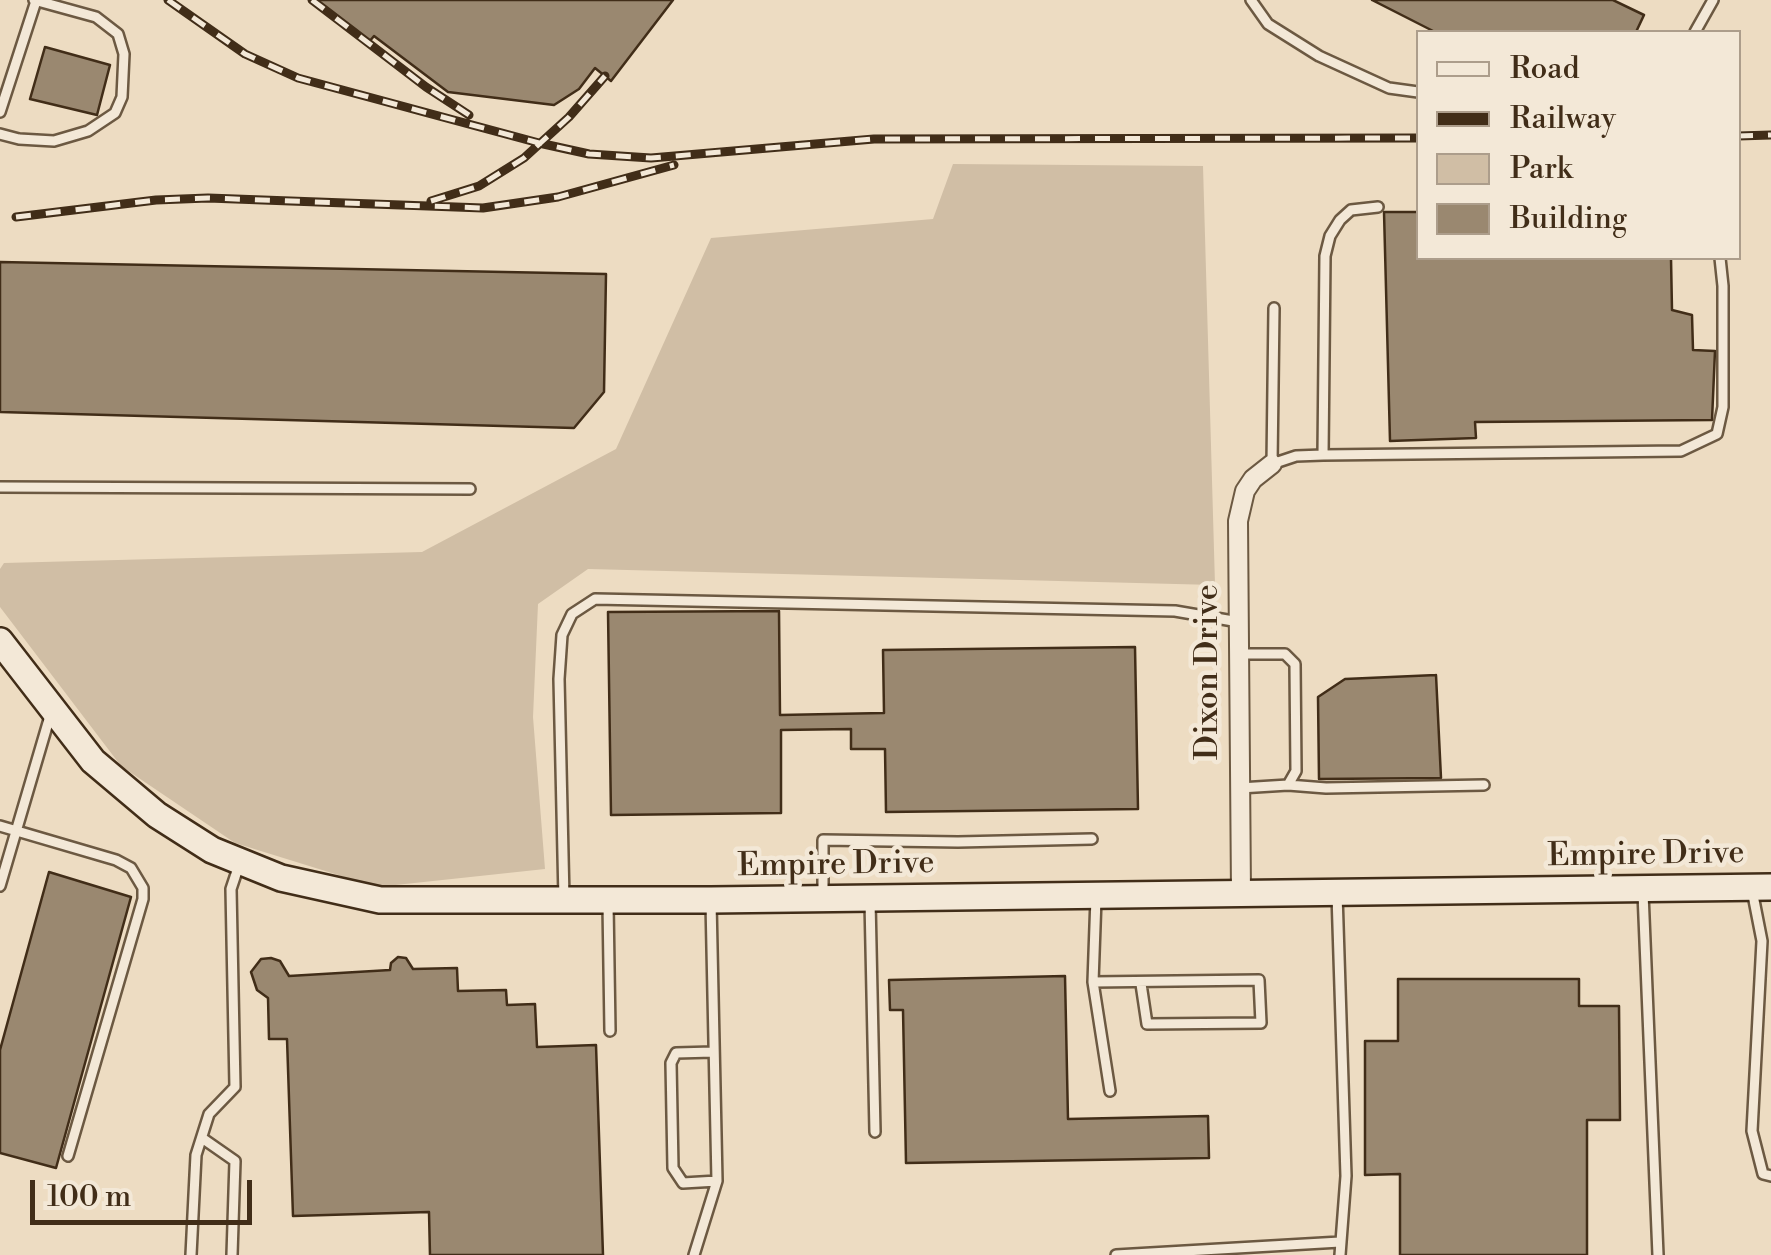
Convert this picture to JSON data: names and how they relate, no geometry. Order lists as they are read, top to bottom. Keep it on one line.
{"streets":{"street":["Dixon Drive","Empire Drive"]},"crossings":[["Dixon Drive","Empire Drive"]],"legend":["Road","Railway","Park","Building"],"scale_bar":"100 m"}
